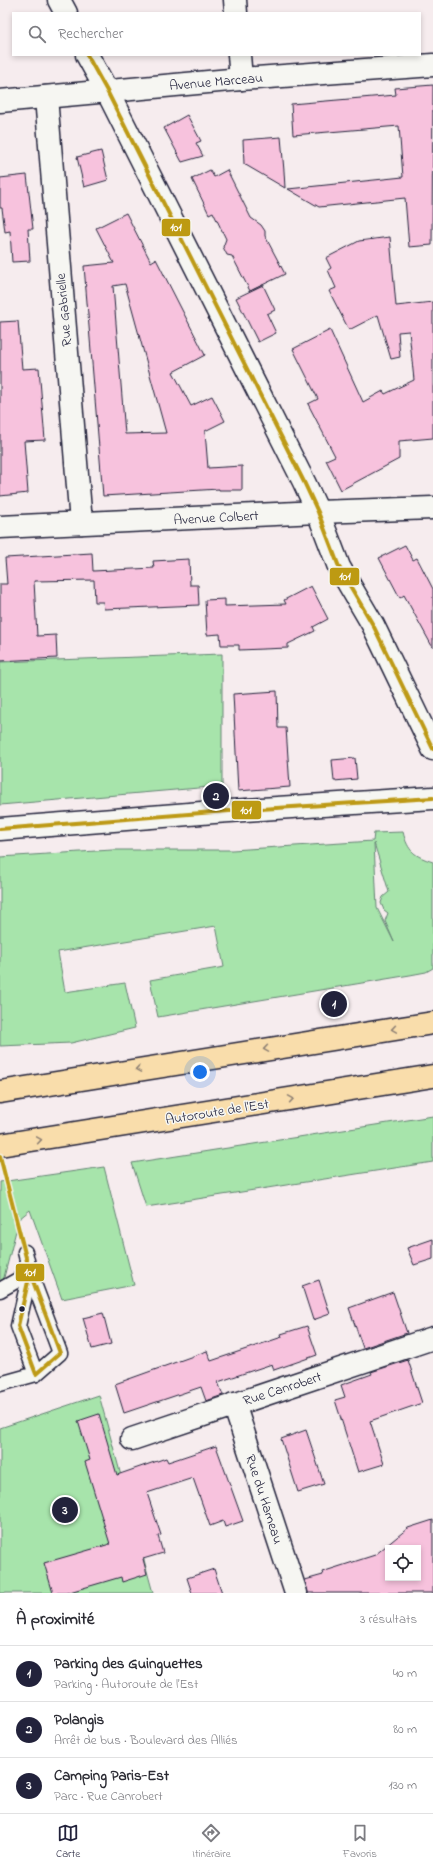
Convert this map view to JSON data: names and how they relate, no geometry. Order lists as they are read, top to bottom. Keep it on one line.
{"streets":{"highway":["Autoroute de l’Est"],"street":["Avenue Marceau","Rue Gabrielle","Avenue Colbert","Rue Canrobert","Rue du Hameau"]},"crossings":[["Avenue Marceau","Rue Gabrielle"],["Rue Gabrielle","Avenue Colbert"],["Rue Canrobert","Rue du Hameau"]],"lines":["transit line 101"],"page":{"search":"Rechercher","pins":["2","1","3"],"heading":["À proximité","3 résultats"],"list":[{"mark":"1","name":"Parking des Guinguettes","note":"Parking · Autoroute de l’Est","value":"40 m"},{"mark":"2","name":"Polangis","note":"Arrêt de bus · Boulevard des Alliés","value":"80 m"},{"mark":"3","name":"Camping Paris-Est","note":"Parc · Rue Canrobert","value":"130 m"}],"nav":["Carte","Itinéraire","Favoris"]}}
